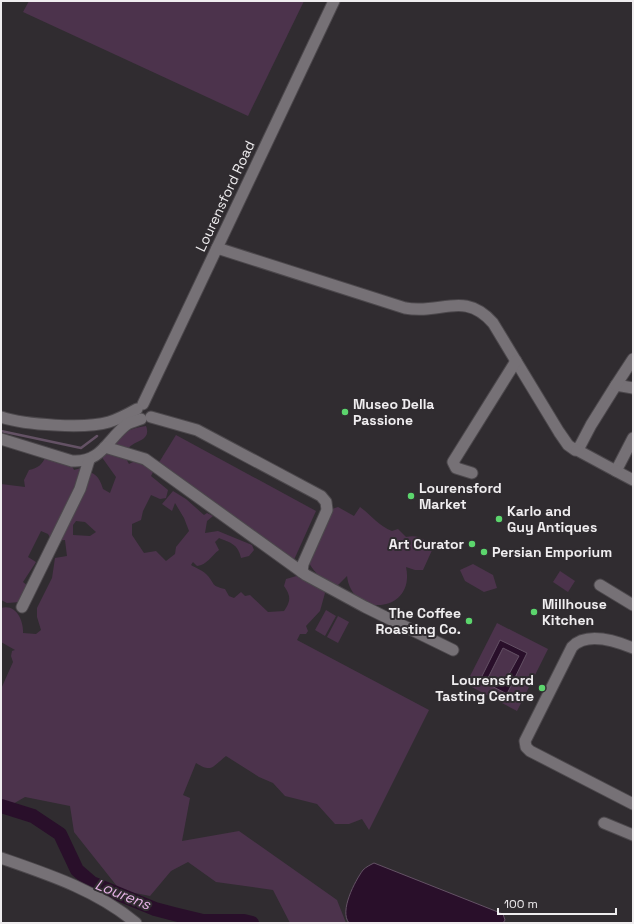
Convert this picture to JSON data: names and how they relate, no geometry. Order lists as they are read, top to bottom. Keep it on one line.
{"streets":{"street":["Lourensford Road"]},"water":["Lourens"],"places":["Museo Della Passione","Lourensford Market","Karlo and Guy Antiques","Art Curator","Persian Emporium","Millhouse Kitchen","The Coffee Roasting Co.","Lourensford Tasting Centre"],"scale_bar":"100 m"}
